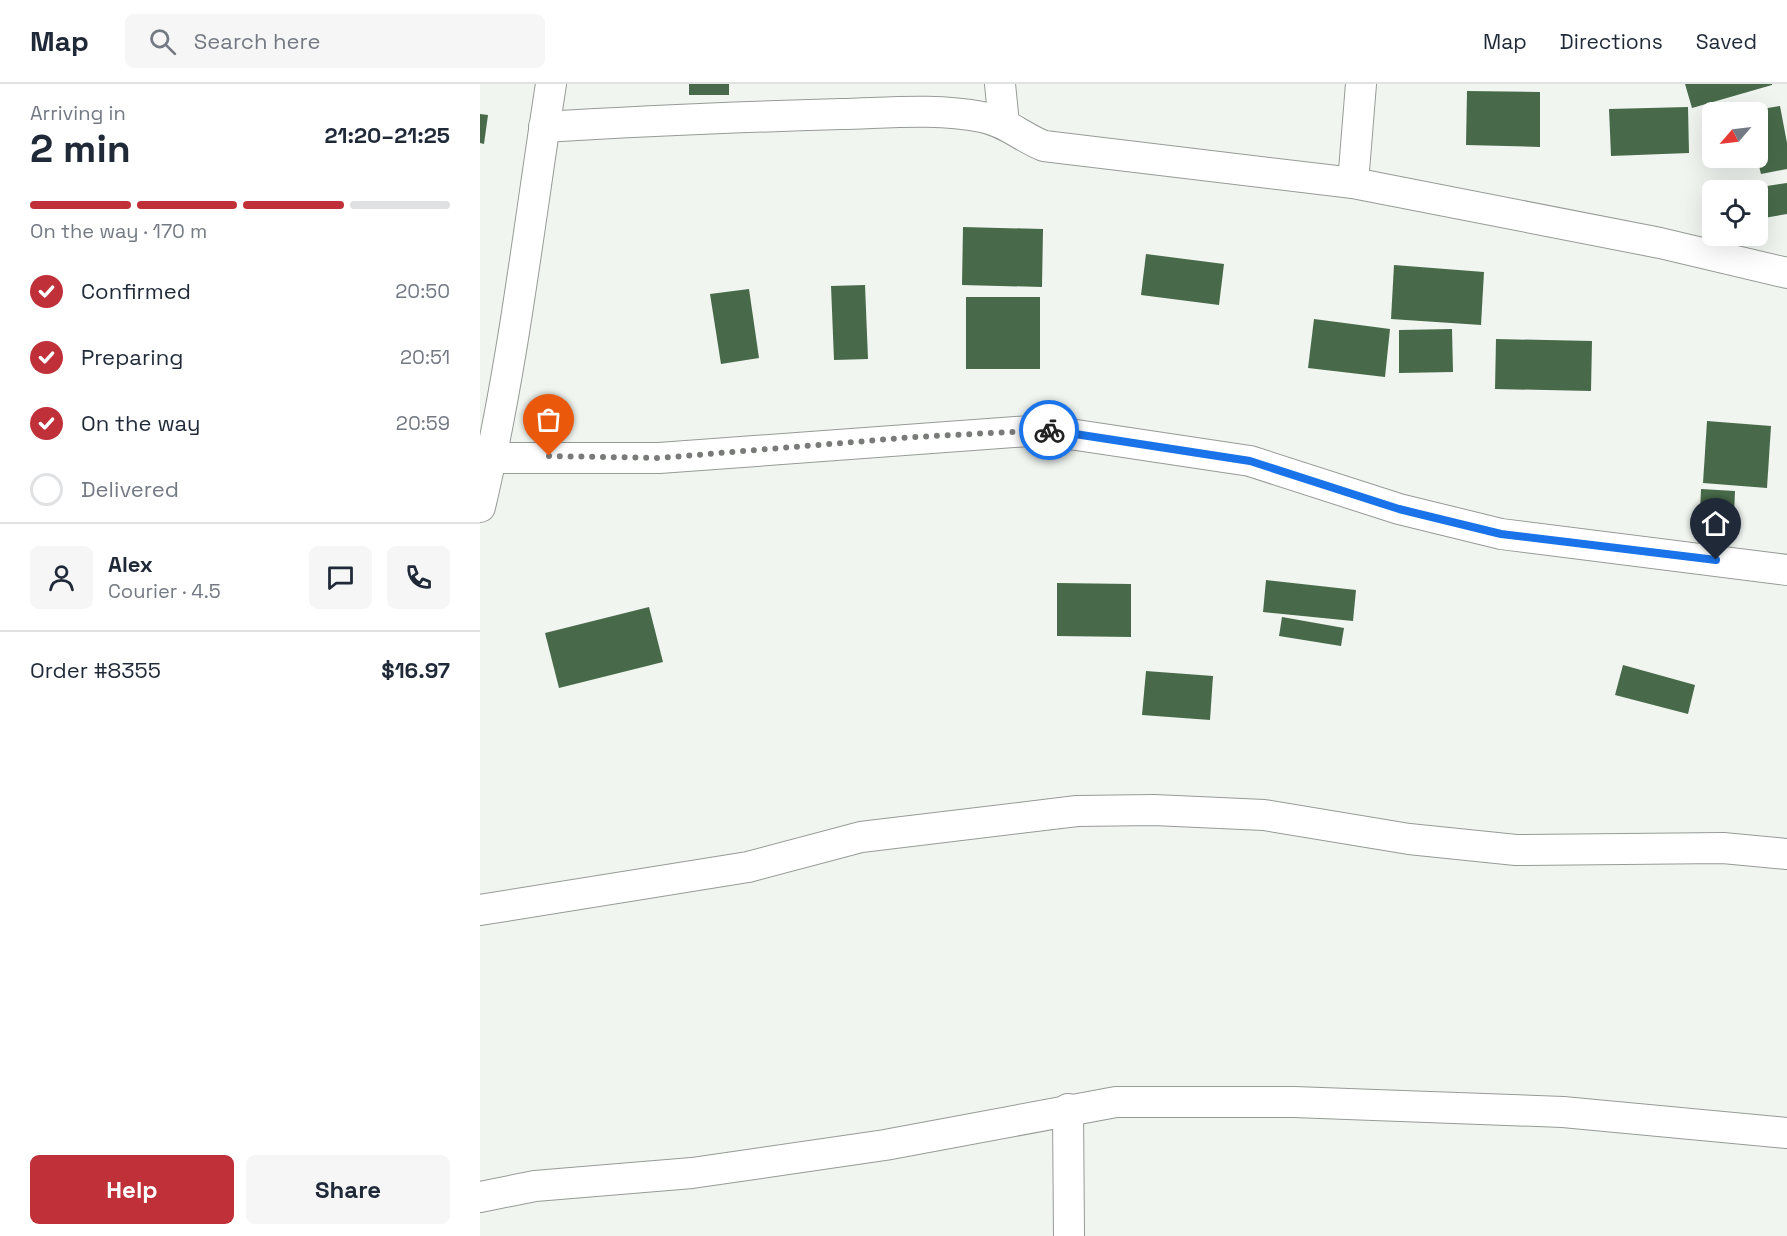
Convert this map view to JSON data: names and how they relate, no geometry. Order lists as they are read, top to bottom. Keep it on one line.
{"north":"bottom left","page":{"header":"Map","search":"Search here","nav":["Map","Directions","Saved"],"heading":["2 min","Arriving in","21:20–21:25"],"panel":["Alex","Courier · 4.5","Order #8355","$16.97"],"bar":"On the way · 170 m","list":[["Confirmed","20:50"],["Preparing","20:51"],["On the way","20:59"],"Delivered"],"buttons":["Help","Share"]}}
